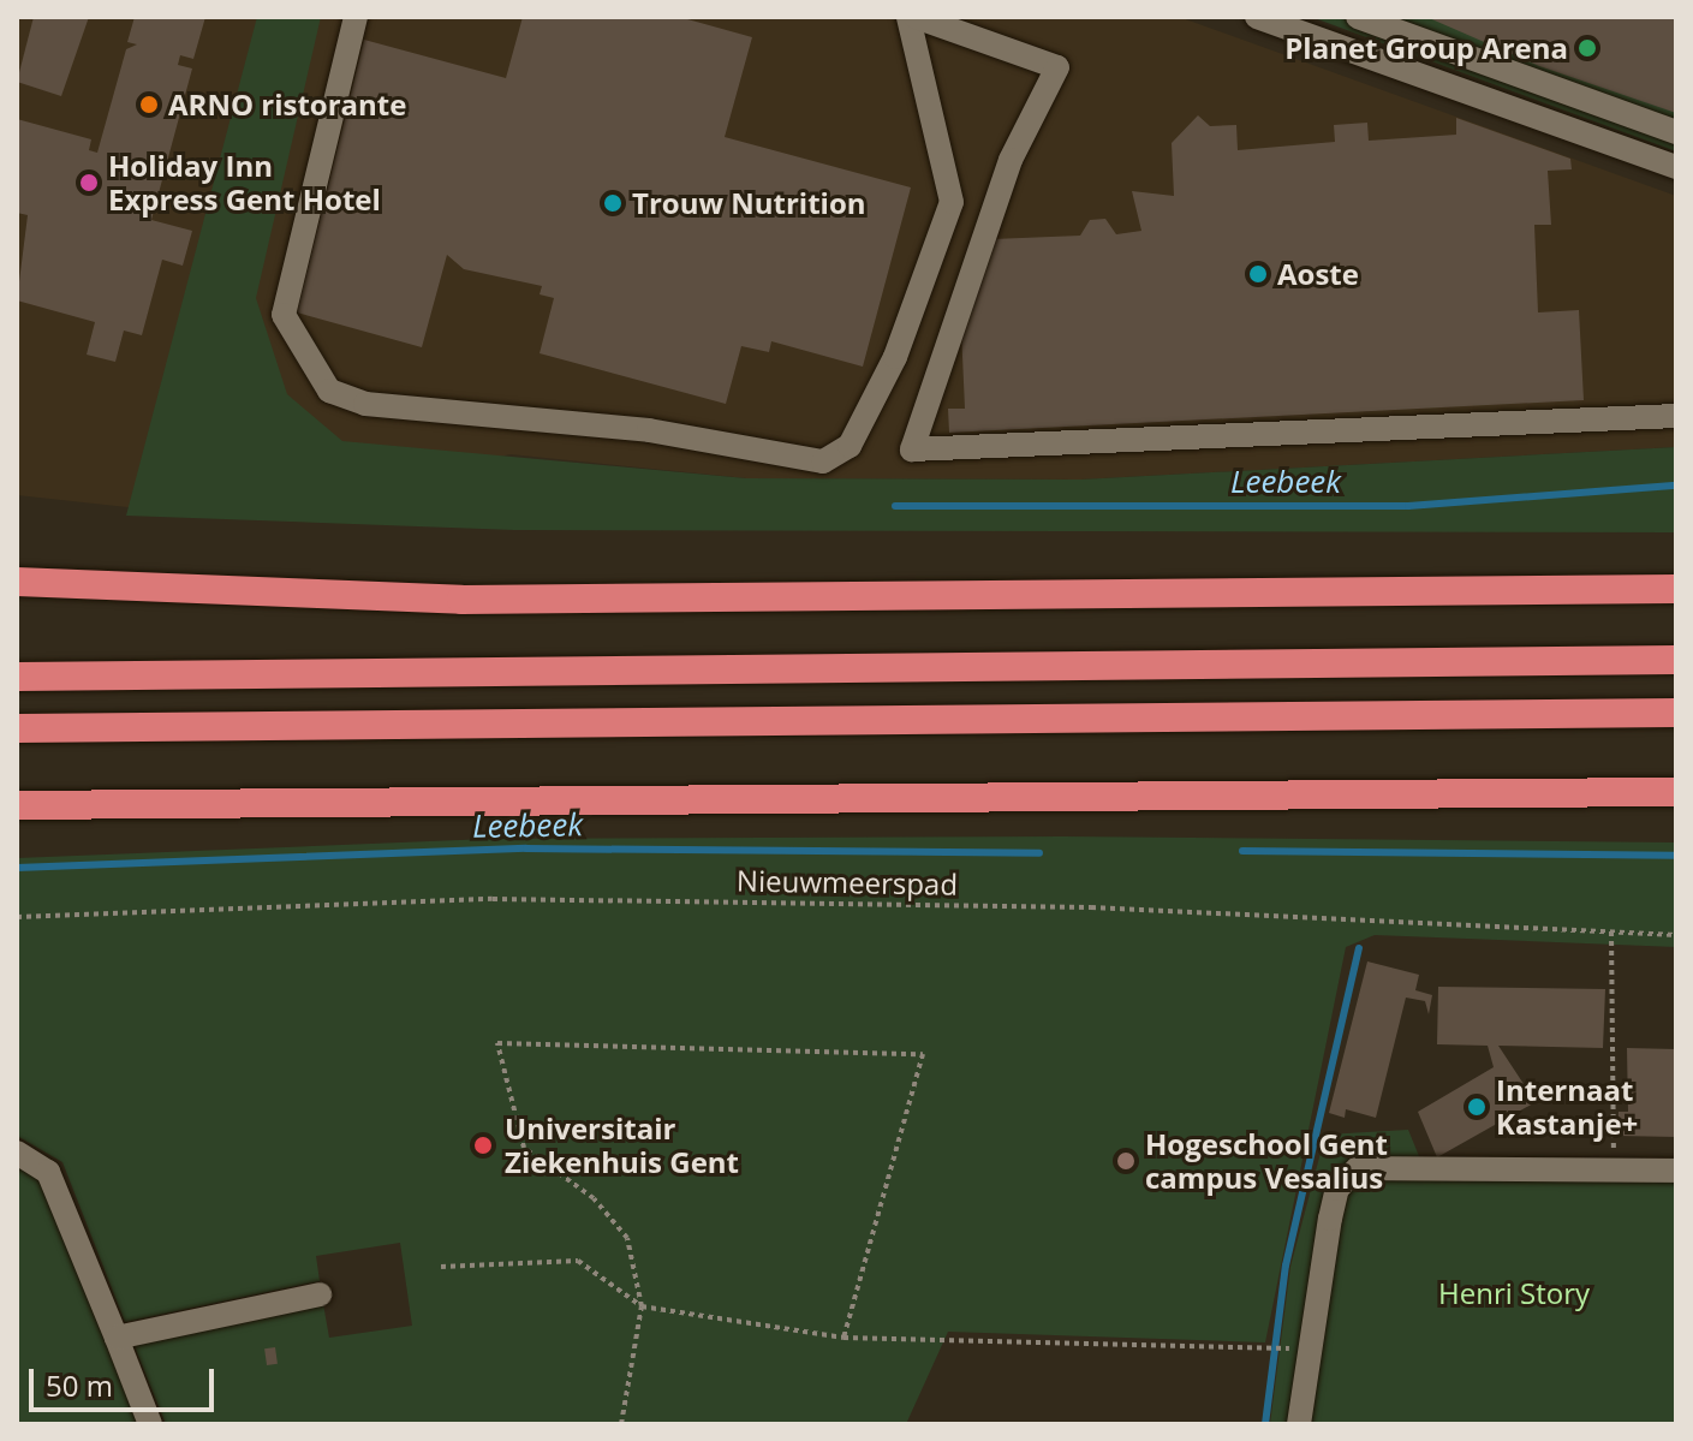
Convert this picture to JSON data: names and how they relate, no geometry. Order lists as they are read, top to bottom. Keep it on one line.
{"streets":{"path":["Nieuwmeerspad"]},"water":["Leebeek"],"parks":["Henri Story"],"places":["Planet Group Arena","ARNO ristorante","Holiday Inn Express Gent Hotel","Trouw Nutrition","Aoste","Internaat Kastanje+","Universitair Ziekenhuis Gent","Hogeschool Gent campus Vesalius"],"scale_bar":"50 m"}
